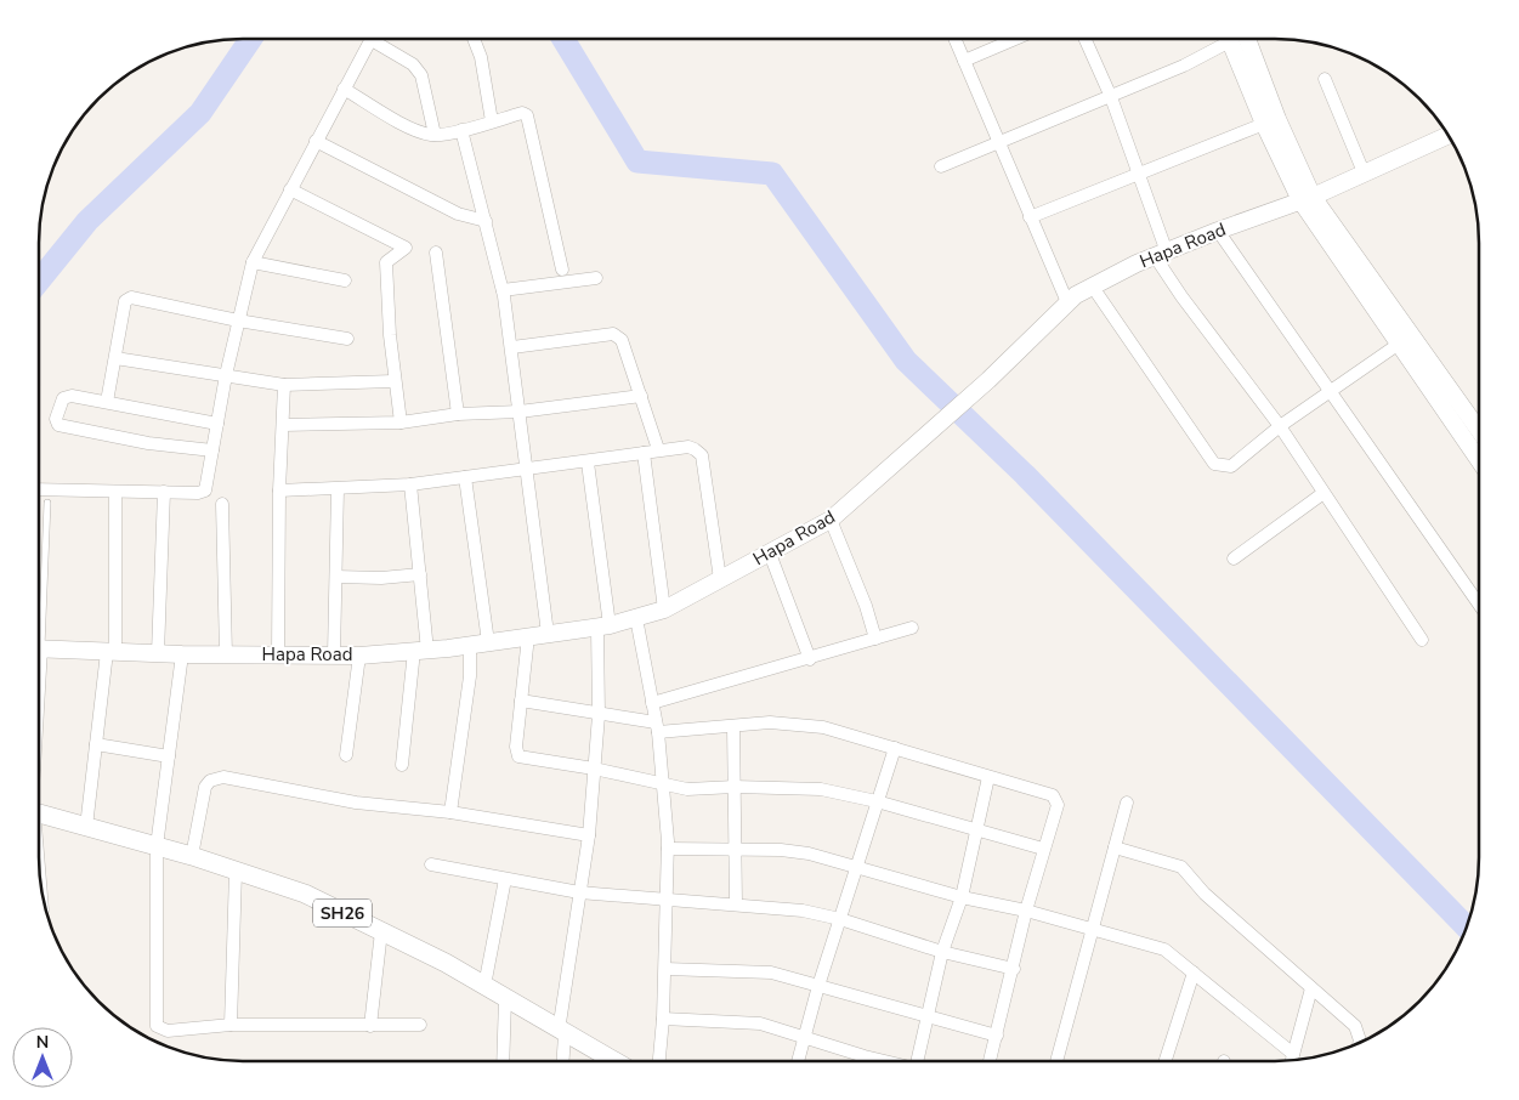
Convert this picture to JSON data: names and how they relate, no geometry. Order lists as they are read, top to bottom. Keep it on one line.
{"streets":{"main road":["SH26"],"street":["Hapa Road"]},"north":"top"}
